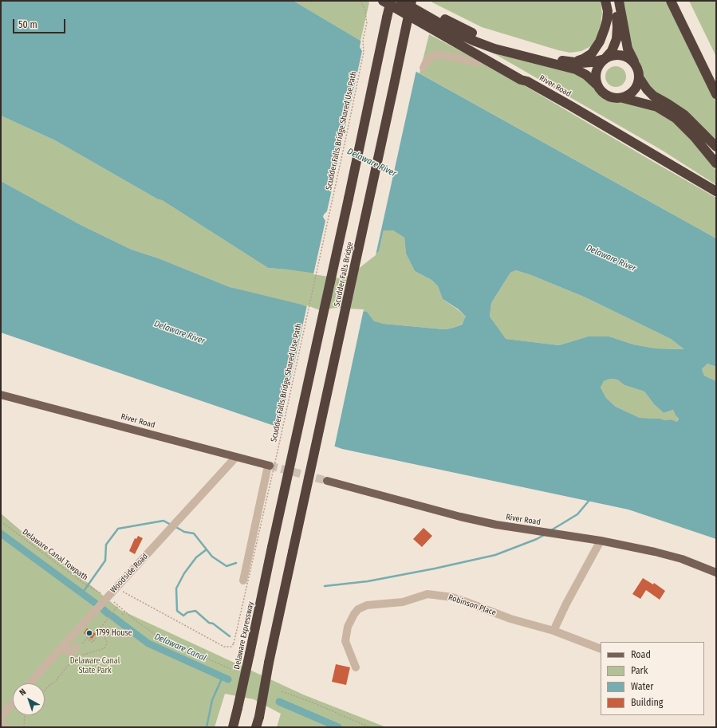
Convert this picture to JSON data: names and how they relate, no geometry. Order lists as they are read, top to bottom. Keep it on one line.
{"streets":{"highway":["River Road","Scudder Falls Bridge","Delaware Expressway"],"street":["Woodside Road","Robinson Place"],"path":["Scudder Falls Bridge Shared Use Path","Delaware Canal Towpath"]},"crossings":[["River Road","Woodside Road"],["Scudder Falls Bridge","Delaware Expressway"]],"water":["Delaware River","Delaware Canal"],"parks":["Delaware Canal State Park"],"places":["1799 House"],"legend":["Road","Park","Water","Building"],"scale_bar":"50 m","north":"top left"}
